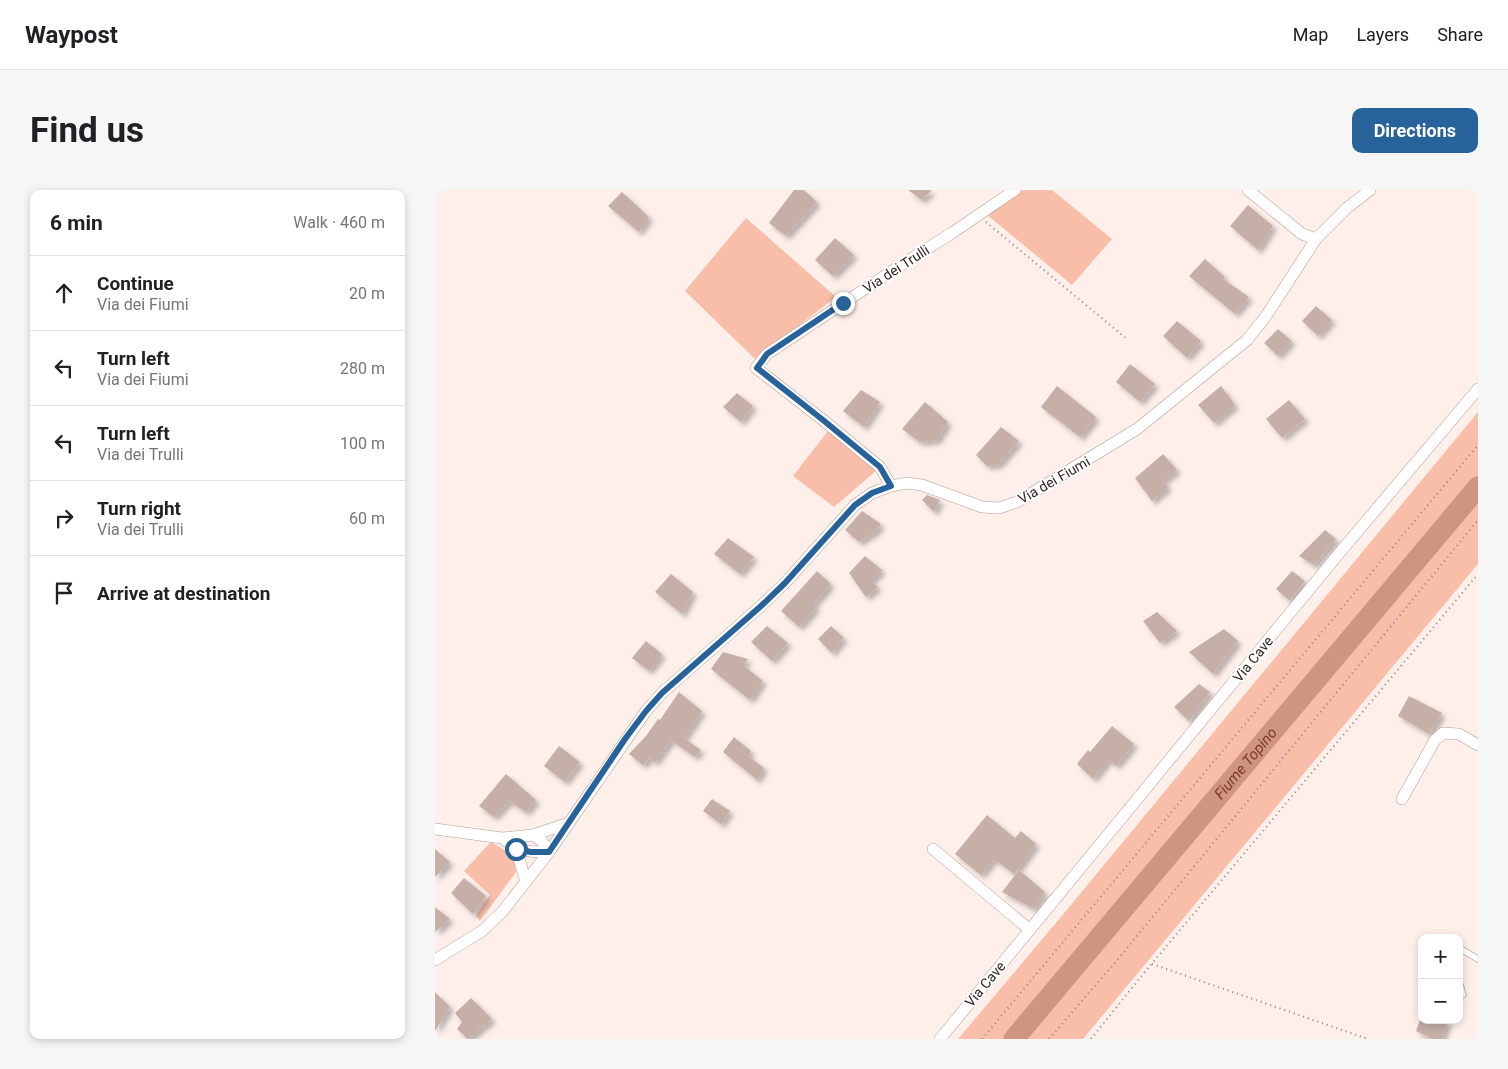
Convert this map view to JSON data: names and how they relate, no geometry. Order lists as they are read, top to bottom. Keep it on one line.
{"streets":{"street":["Via dei Trulli","Via dei Fiumi","Via Cave"]},"crossings":[["Via dei Trulli","Via dei Fiumi"]],"water":["Fiume Topino"],"page":{"header":"Waypost","nav":["Map","Layers","Share"],"buttons":"Directions","title":"Find us","heading":["6 min","Walk · 460 m"],"list":[["Continue","Via dei Fiumi","20 m"],["Turn left","Via dei Fiumi","280 m"],["Turn left","Via dei Trulli","100 m"],["Turn right","Via dei Trulli","60 m"],"Arrive at destination"],"map_buttons":["+","−"]}}
